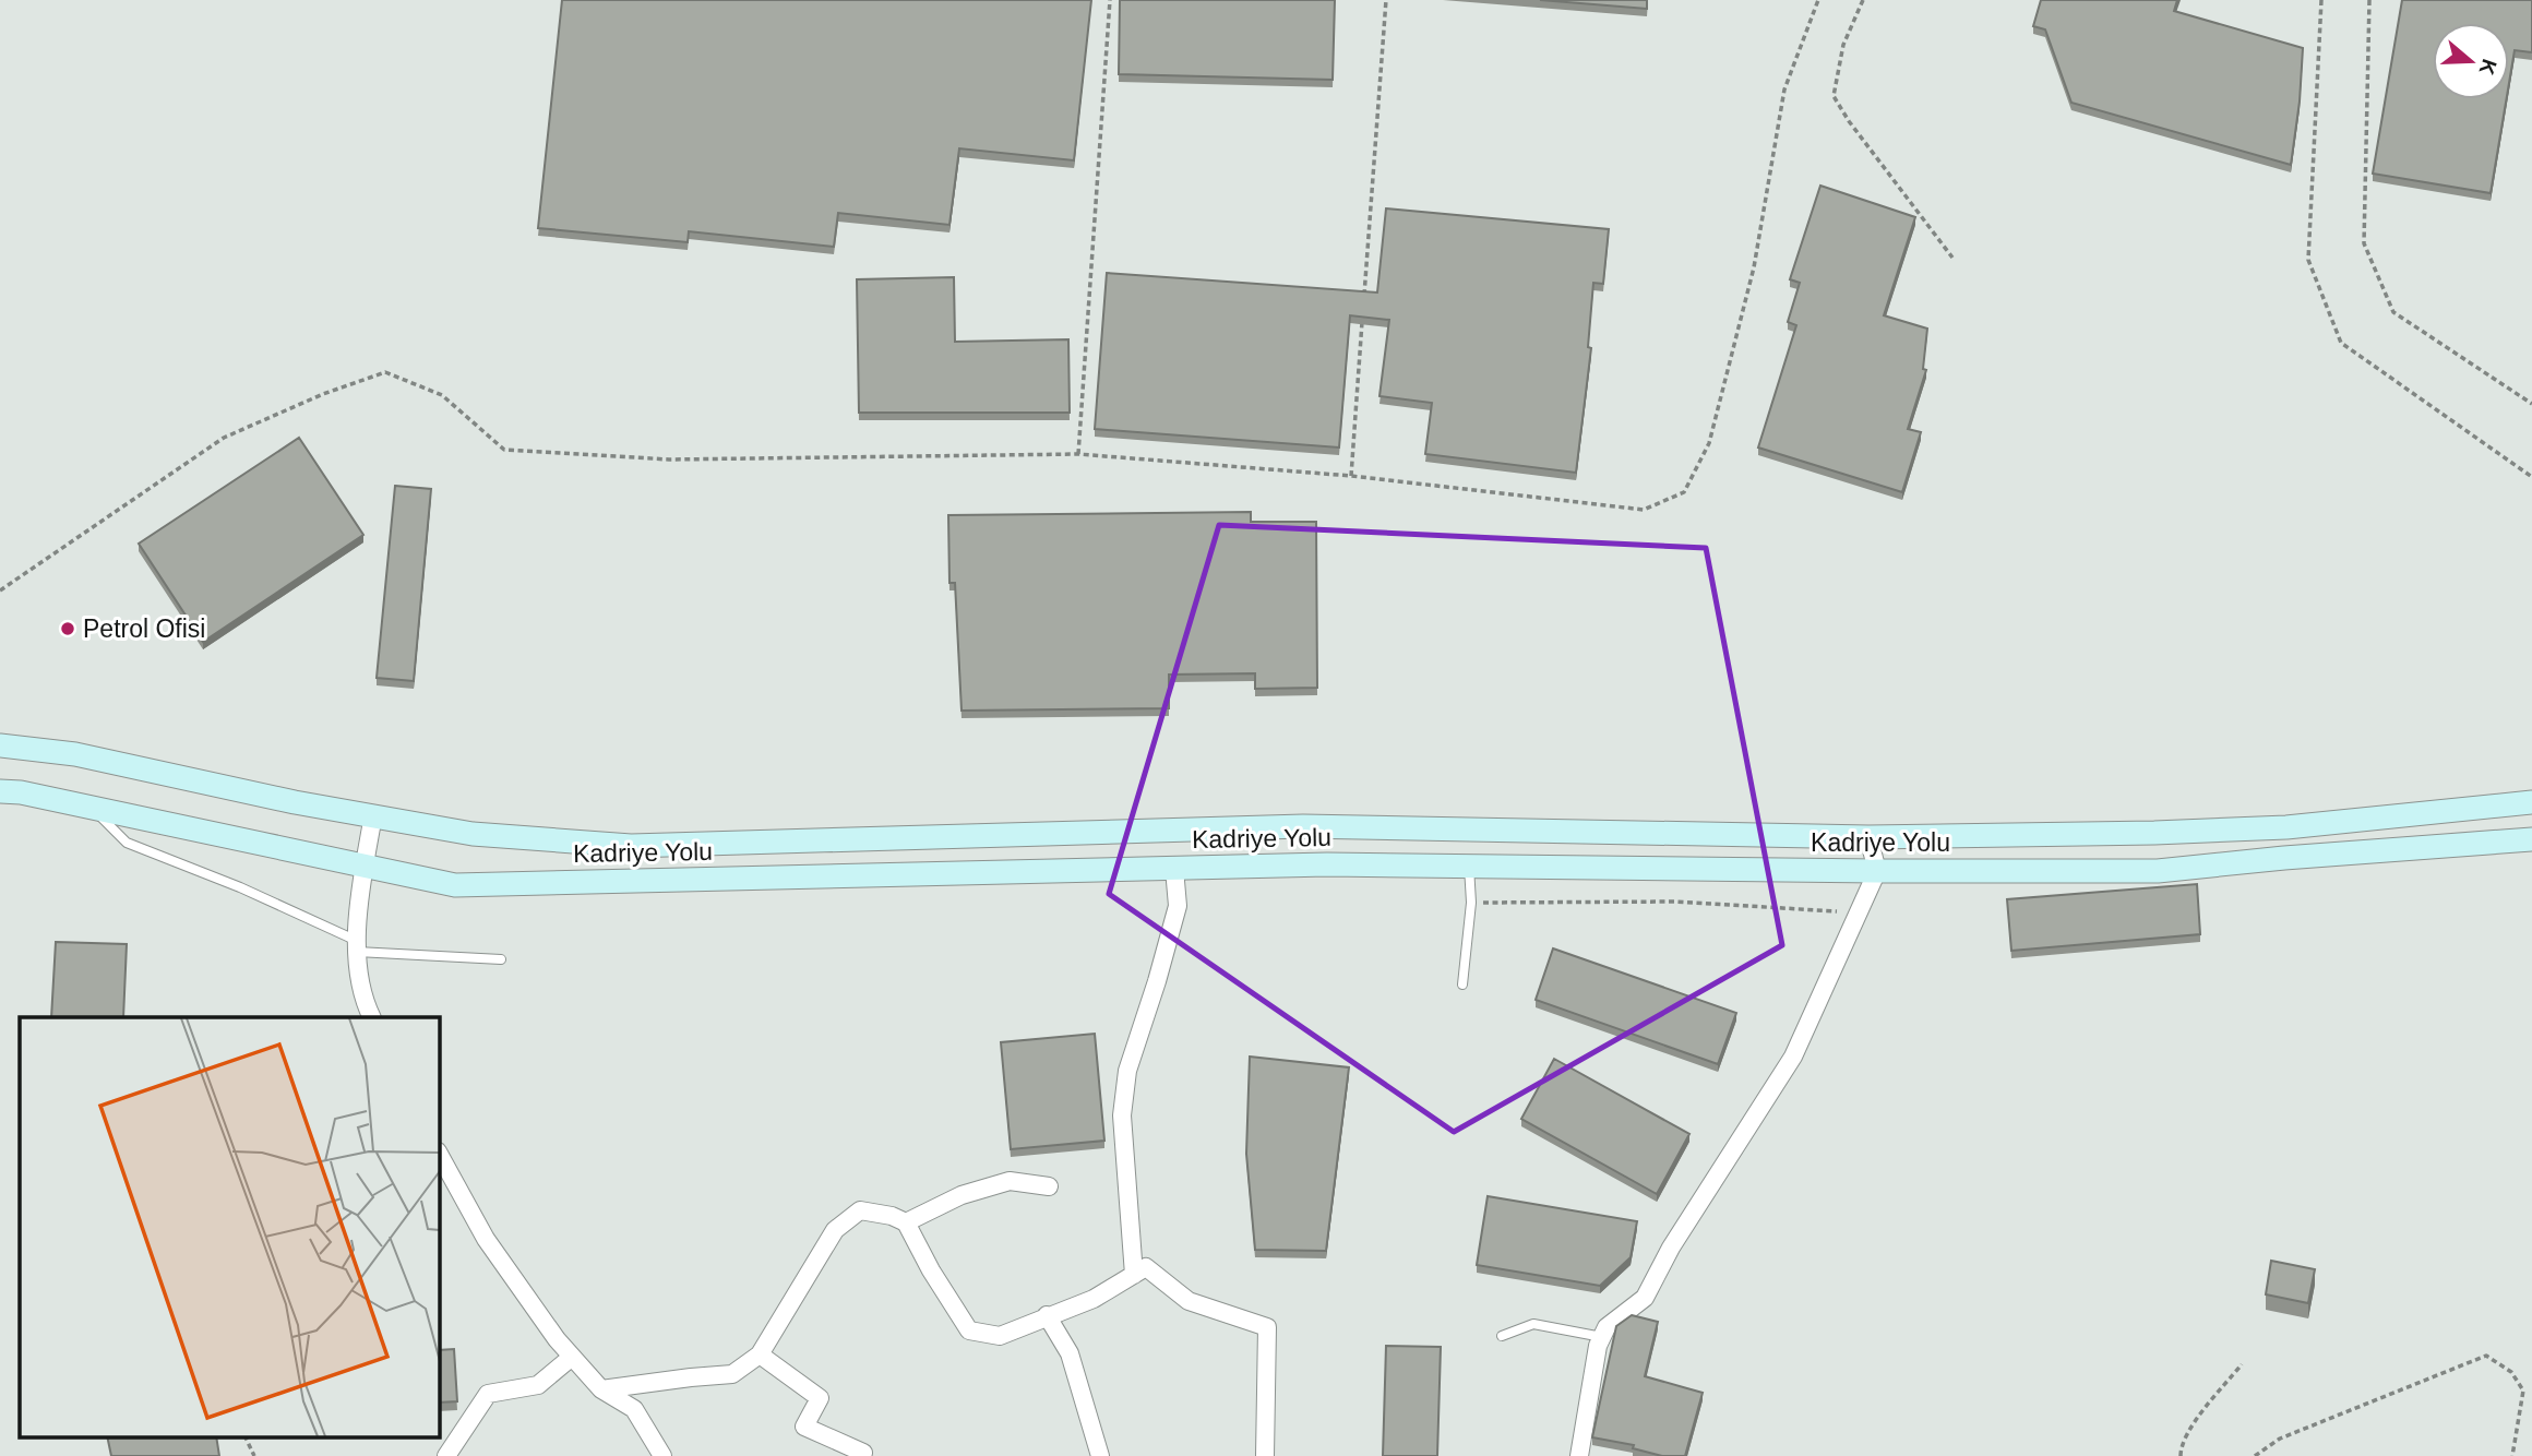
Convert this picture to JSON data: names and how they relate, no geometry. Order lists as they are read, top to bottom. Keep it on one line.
{"streets":{"main road":["Kadriye Yolu"]},"places":["Petrol Ofisi"],"north":"right"}
